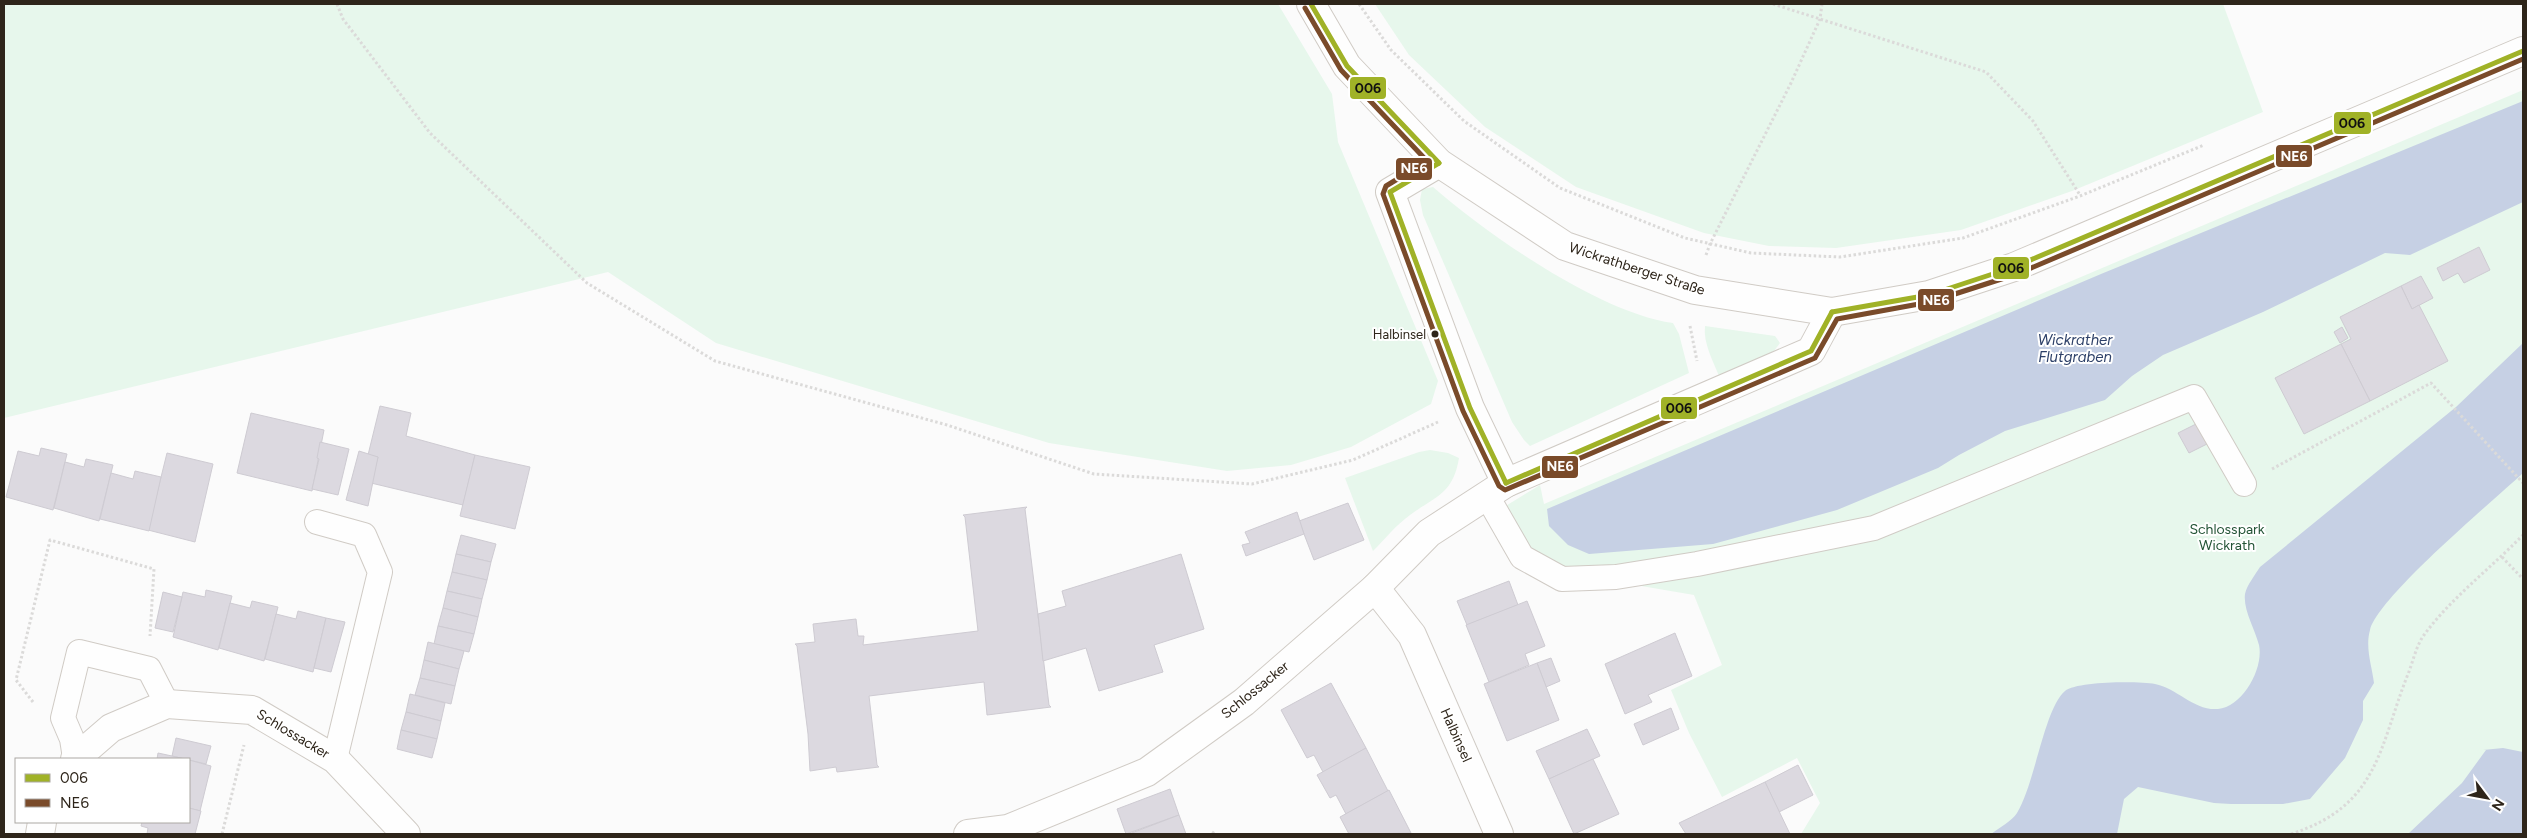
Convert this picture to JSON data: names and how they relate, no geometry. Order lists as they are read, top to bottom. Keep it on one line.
{"streets":{"street":["Wickrathberger Straße","Schlossacker","Halbinsel"]},"crossings":[["Wickrathberger Straße","Schlossacker"],["Schlossacker","Halbinsel"]],"water":["Wickrather Flutgraben"],"parks":["Schlosspark Wickrath"],"places":["Halbinsel"],"lines":["transit line 006","transit line NE6"],"legend":["006","NE6"],"north":"bottom right"}
